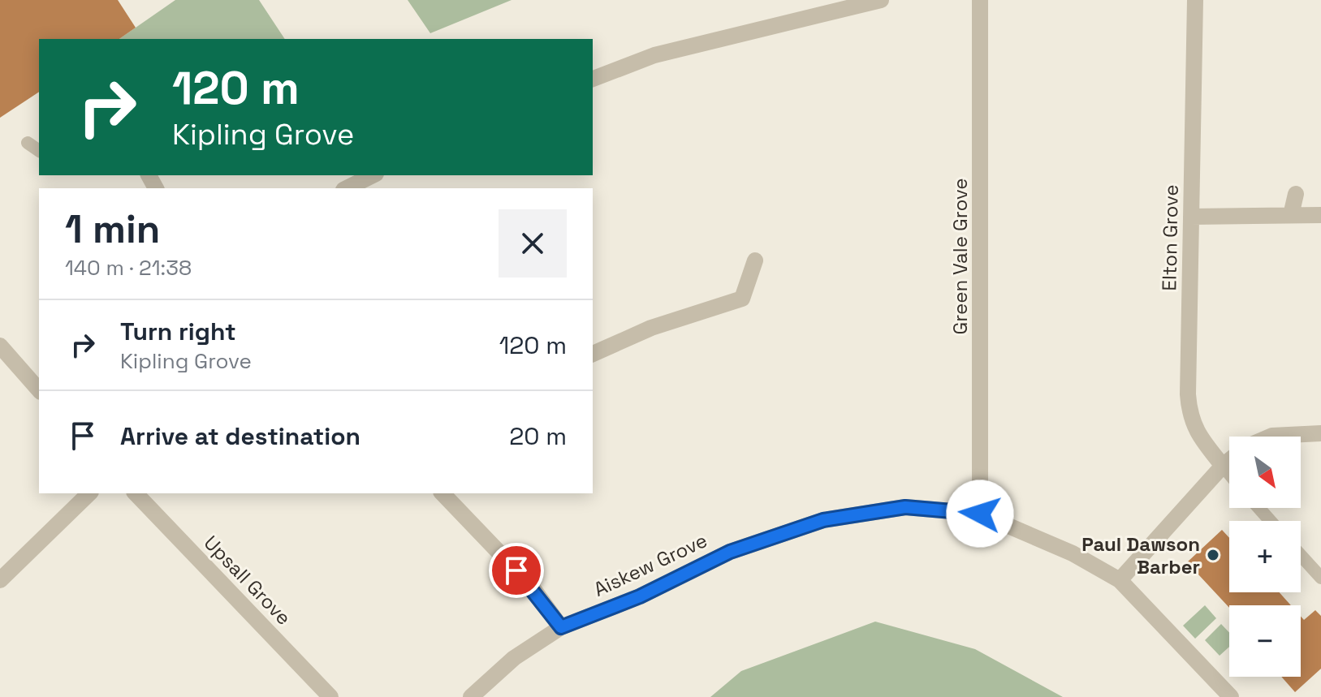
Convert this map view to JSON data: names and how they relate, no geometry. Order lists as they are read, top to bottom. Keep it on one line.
{"streets":{"street":["Elton Grove","Green Vale Grove","Aiskew Grove","Upsall Grove"]},"crossings":[["Green Vale Grove","Aiskew Grove"]],"places":["Paul Dawson Barber"],"north":"bottom right","page":{"turn":["120 m","Kipling Grove"],"heading":["1 min","140 m · 21:38"],"list":[{"name":"Turn right","note":"Kipling Grove","value":"120 m"},{"name":"Arrive at destination","value":"20 m"}],"map_buttons":["+","−"]}}
